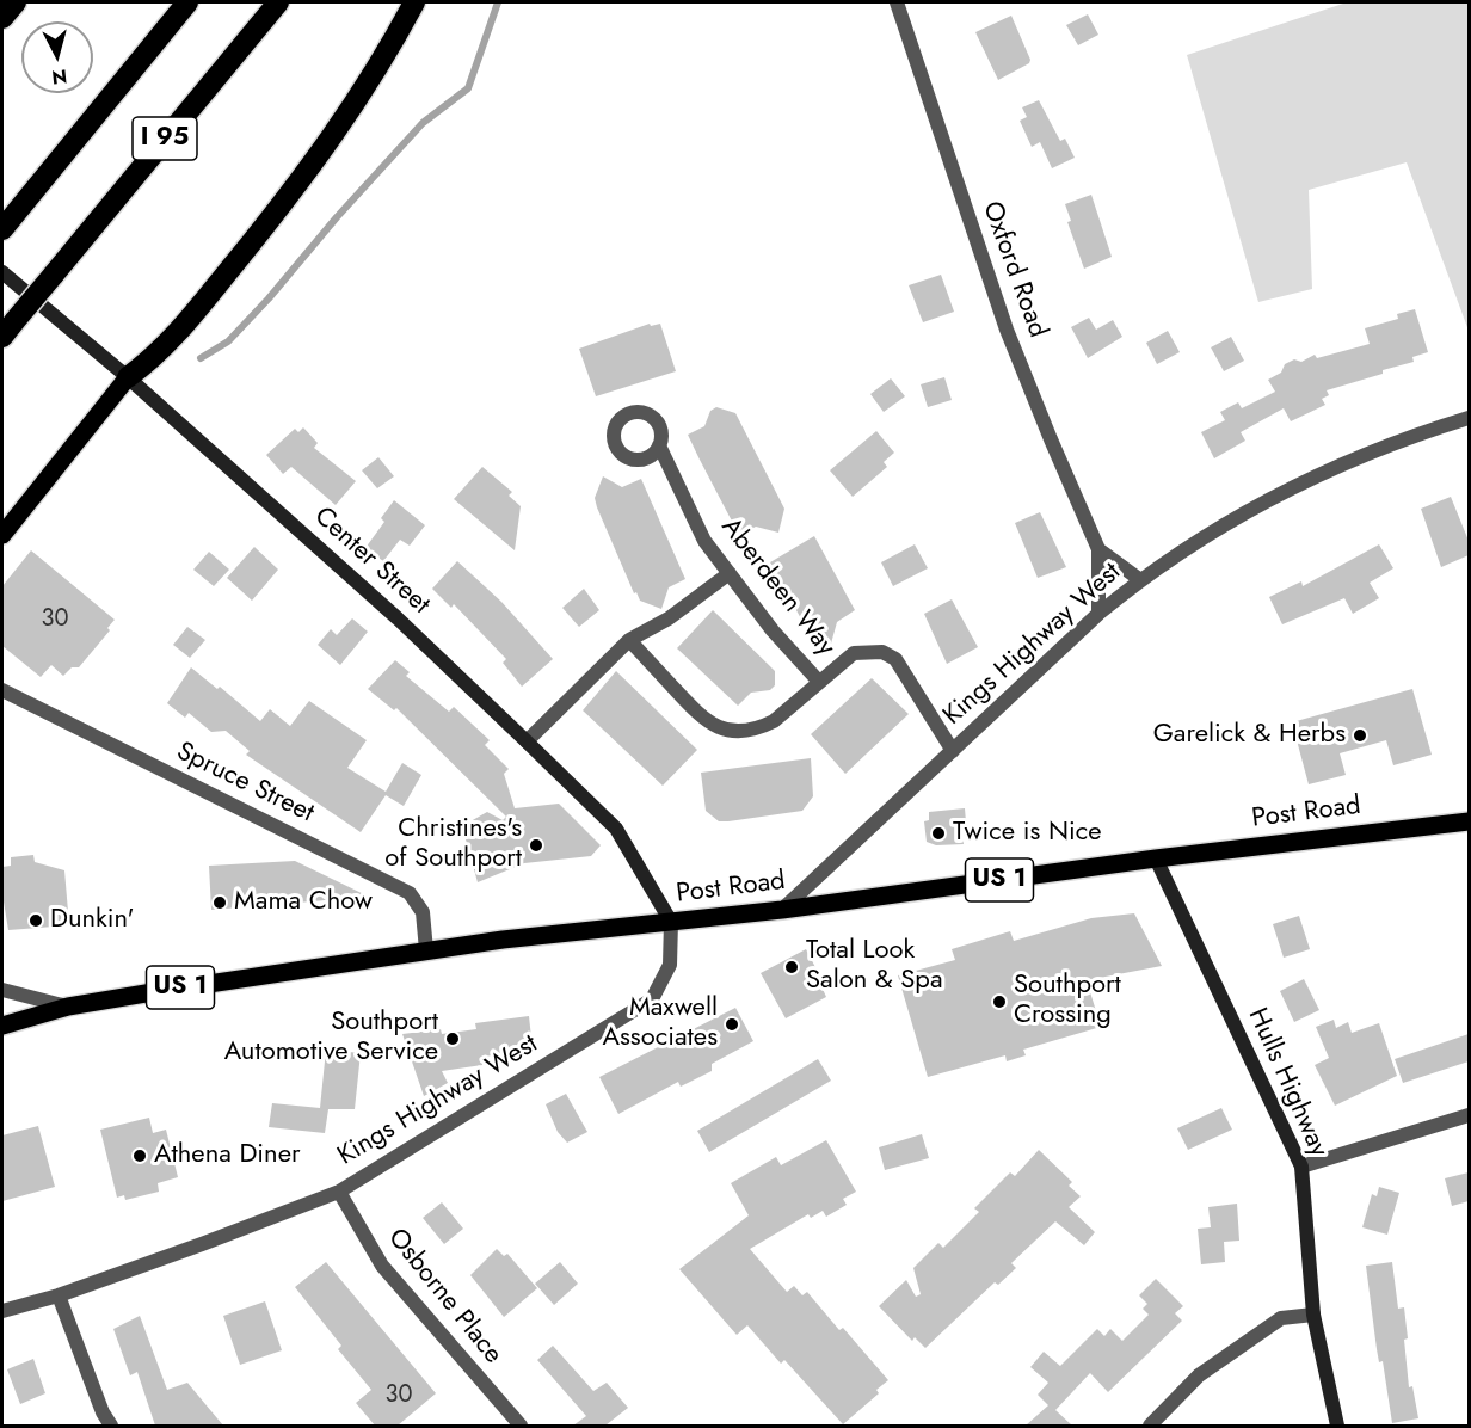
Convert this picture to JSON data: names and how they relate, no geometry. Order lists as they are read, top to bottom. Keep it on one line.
{"streets":{"highway":["I 95"],"main road":["Post Road","US 1"],"street":["Oxford Road","Center Street","Aberdeen Way","Kings Highway West","Spruce Street","Hulls Highway","Osborne Place"]},"crossings":[["Oxford Road","Kings Highway West"],["Center Street","Kings Highway West"],["Center Street","Post Road"],["Kings Highway West","Post Road"],["Kings Highway West","Osborne Place"],["Spruce Street","Post Road"],["Post Road","Hulls Highway"]],"places":["Garelick & Herbs","Twice is Nice","Christines's of Southport","Mama Chow","Dunkin'","Total Look Salon & Spa","Southport Crossing","Maxwell Associates","Southport Automotive Service","Athena Diner"],"house_numbers":["30","30"],"north":"bottom"}
